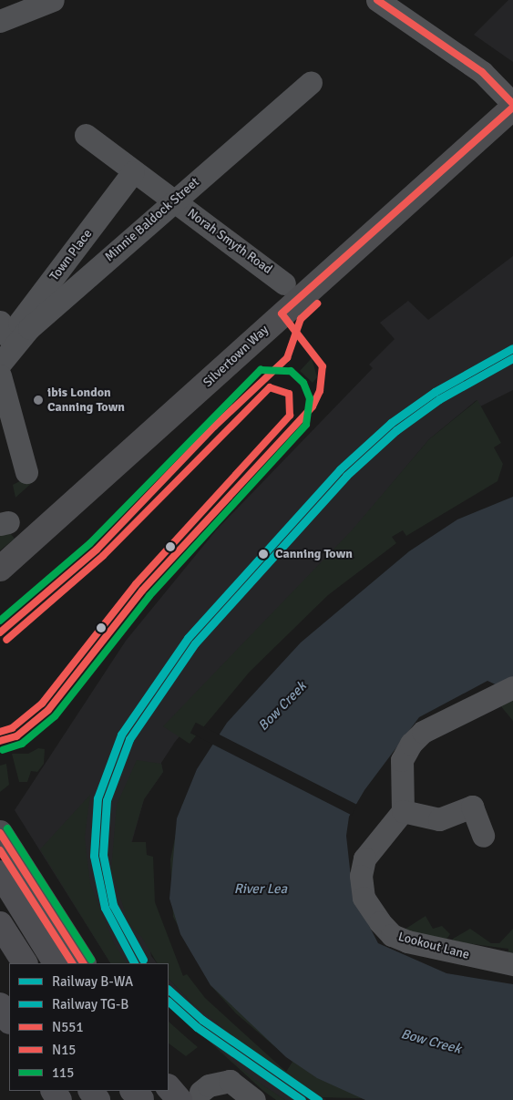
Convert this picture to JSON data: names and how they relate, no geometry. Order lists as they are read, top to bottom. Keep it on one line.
{"streets":{"main road":["Silvertown Way"],"street":["Minnie Baldock Street","Norah Smyth Road","Town Place","Lookout Lane"]},"crossings":[["Minnie Baldock Street","Norah Smyth Road"],["Minnie Baldock Street","Town Place"],["Norah Smyth Road","Town Place"]],"water":["Bow Creek","River Lea"],"places":["ibis London Canning Town","Canning Town"],"lines":["transit line N551","rail line B-WA","rail line TG-B","transit line 115","transit line N15"],"legend":["Railway B-WA","Railway TG-B","N551","N15","115"]}
